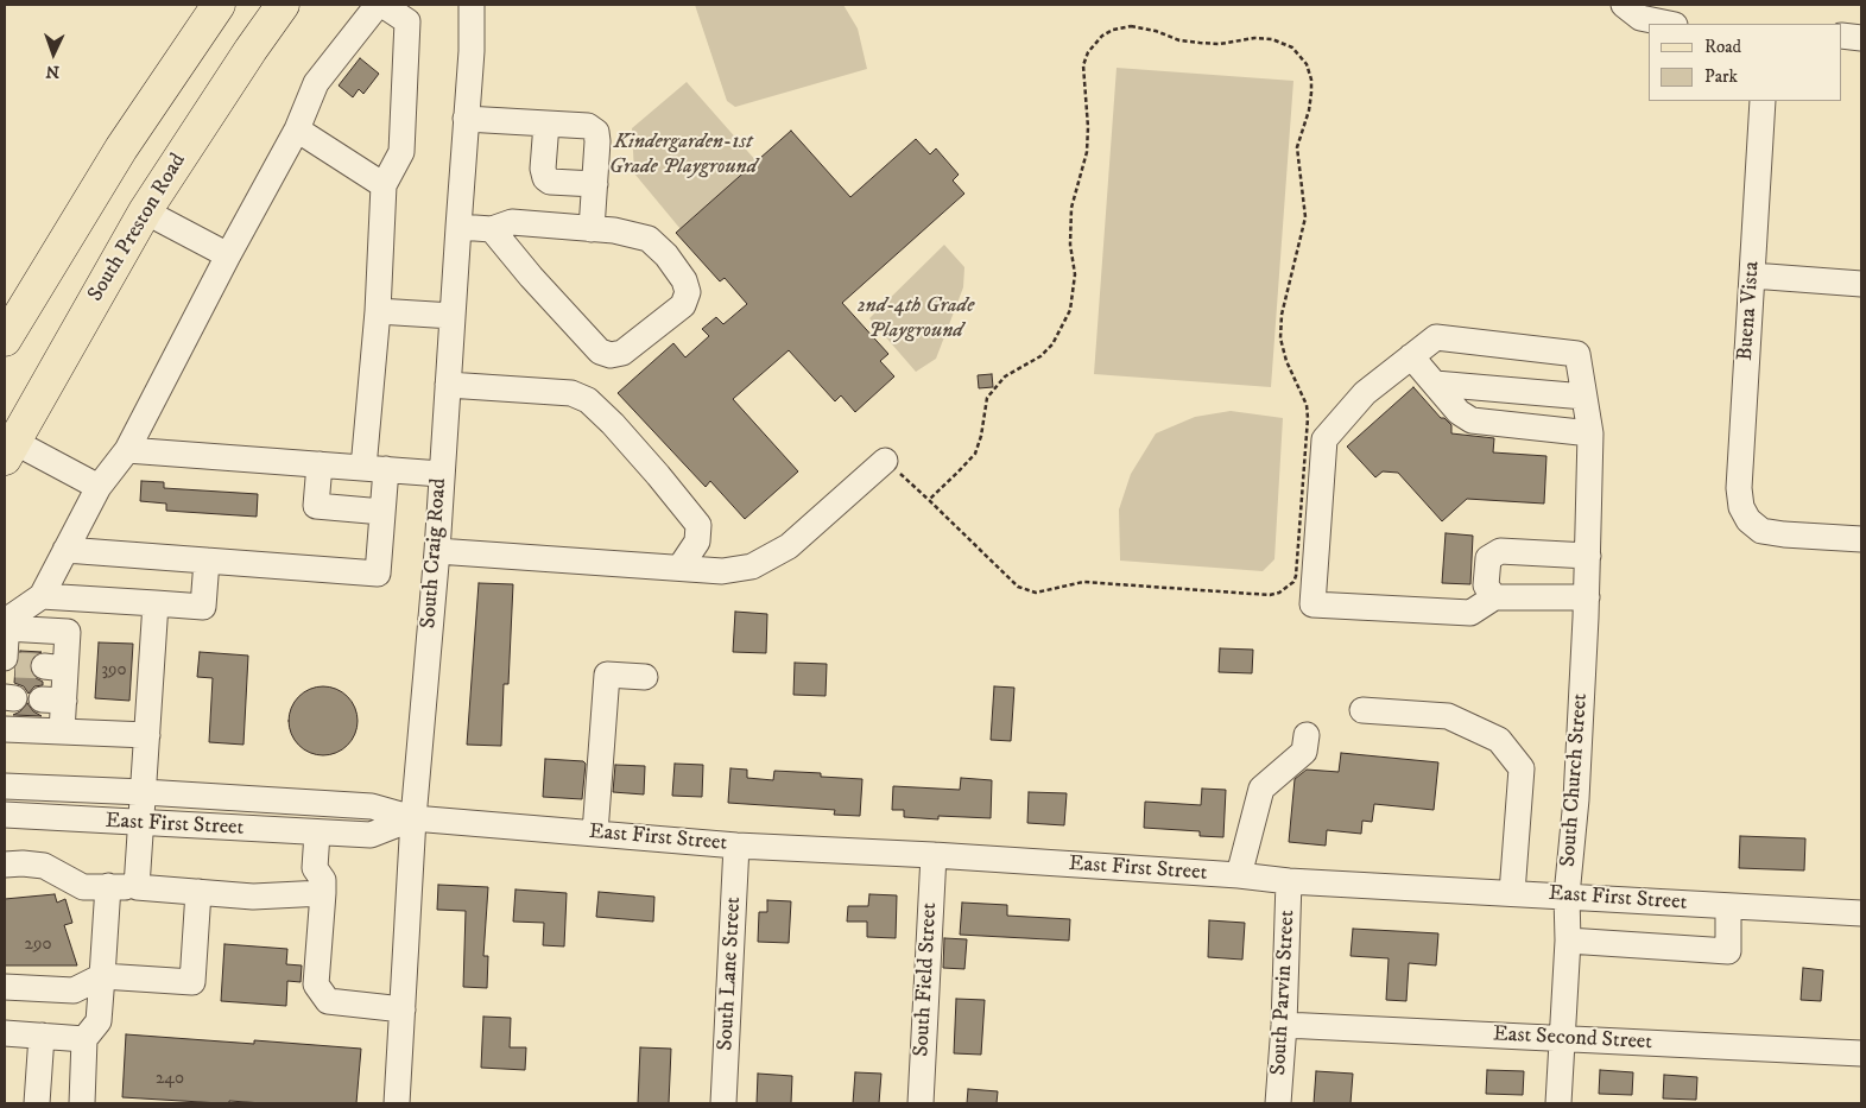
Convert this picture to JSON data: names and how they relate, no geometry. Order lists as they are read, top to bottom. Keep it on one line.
{"streets":{"main road":["South Preston Road"],"street":["Buena Vista","South Craig Road","South Church Street","East First Street","South Lane Street","South Field Street","South Parvin Street","East Second Street"]},"crossings":[["South Craig Road","East First Street"],["South Church Street","East First Street"],["South Church Street","East Second Street"],["East First Street","South Lane Street"],["East First Street","South Field Street"],["East First Street","South Parvin Street"],["South Parvin Street","East Second Street"]],"parks":["Kindergarden-1st Grade Playground","2nd-4th Grade Playground"],"house_numbers":["390","290","240"],"legend":["Road","Park"],"north":"bottom"}
